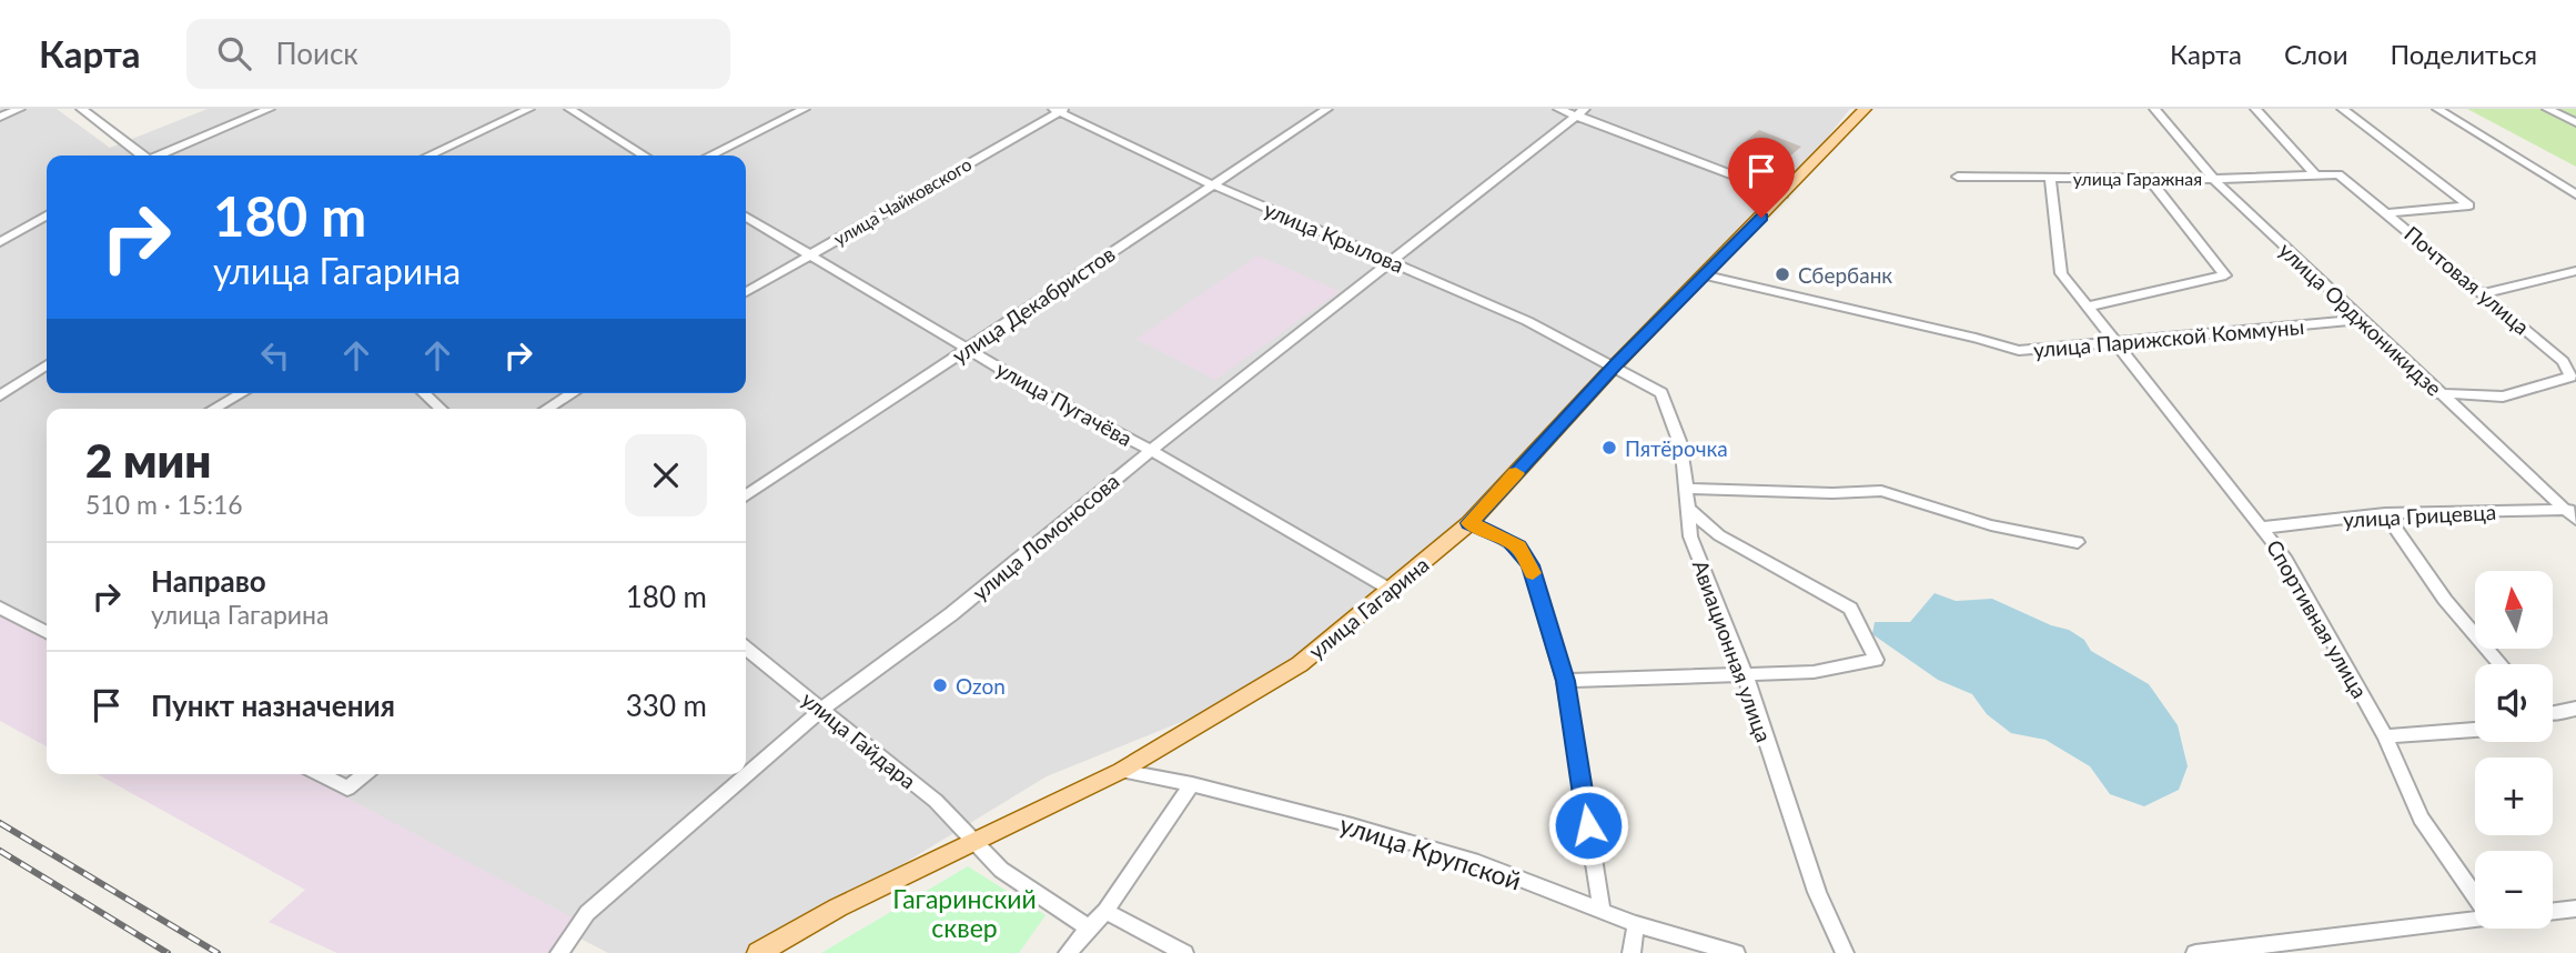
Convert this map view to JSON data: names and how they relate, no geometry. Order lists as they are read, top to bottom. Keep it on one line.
{"streets":{"main road":["улица Гагарина"],"street":["улица Гаражная","улица Чайковского","улица Крылова","Почтовая улица","улица Декабристов","улица Орджоникидзе","улица Парижской Коммуны","улица Пугачёва","улица Грицевца","улица Ломоносова","Спортивная улица","Авиационная улица","улица Гайдара","улица Крупской"]},"crossings":[["улица Гаражная","Почтовая улица"],["улица Гаражная","улица Орджоникидзе"],["улица Гаражная","Спортивная улица"],["улица Чайковского","улица Крылова"],["улица Чайковского","улица Пугачёва"],["улица Крылова","улица Декабристов"],["улица Крылова","улица Ломоносова"],["улица Крылова","улица Гагарина"],["улица Крылова","Авиационная улица"],["Почтовая улица","улица Орджоникидзе"],["улица Декабристов","улица Пугачёва"],["улица Орджоникидзе","улица Парижской Коммуны"],["улица Орджоникидзе","улица Грицевца"],["улица Парижской Коммуны","улица Гагарина"],["улица Парижской Коммуны","Спортивная улица"],["улица Пугачёва","улица Ломоносова"],["улица Пугачёва","улица Гагарина"],["улица Грицевца","Спортивная улица"],["улица Ломоносова","улица Гайдара"],["улица Гагарина","Авиационная улица"],["улица Гагарина","улица Гайдара"],["улица Гагарина","улица Крупской"]],"parks":["Гагаринский сквер"],"places":["Сбербанк","Пятёрочка","Ozon"],"north":"top","page":{"header":"Карта","search":"Поиск","nav":["Карта","Слои","Поделиться"],"turn":["180 m","улица Гагарина"],"heading":["2 мин","510 m · 15:16"],"list":[{"name":"Направо","note":"улица Гагарина","value":"180 m"},{"name":"Пункт назначения","value":"330 m"}],"map_buttons":["+","−"]}}
